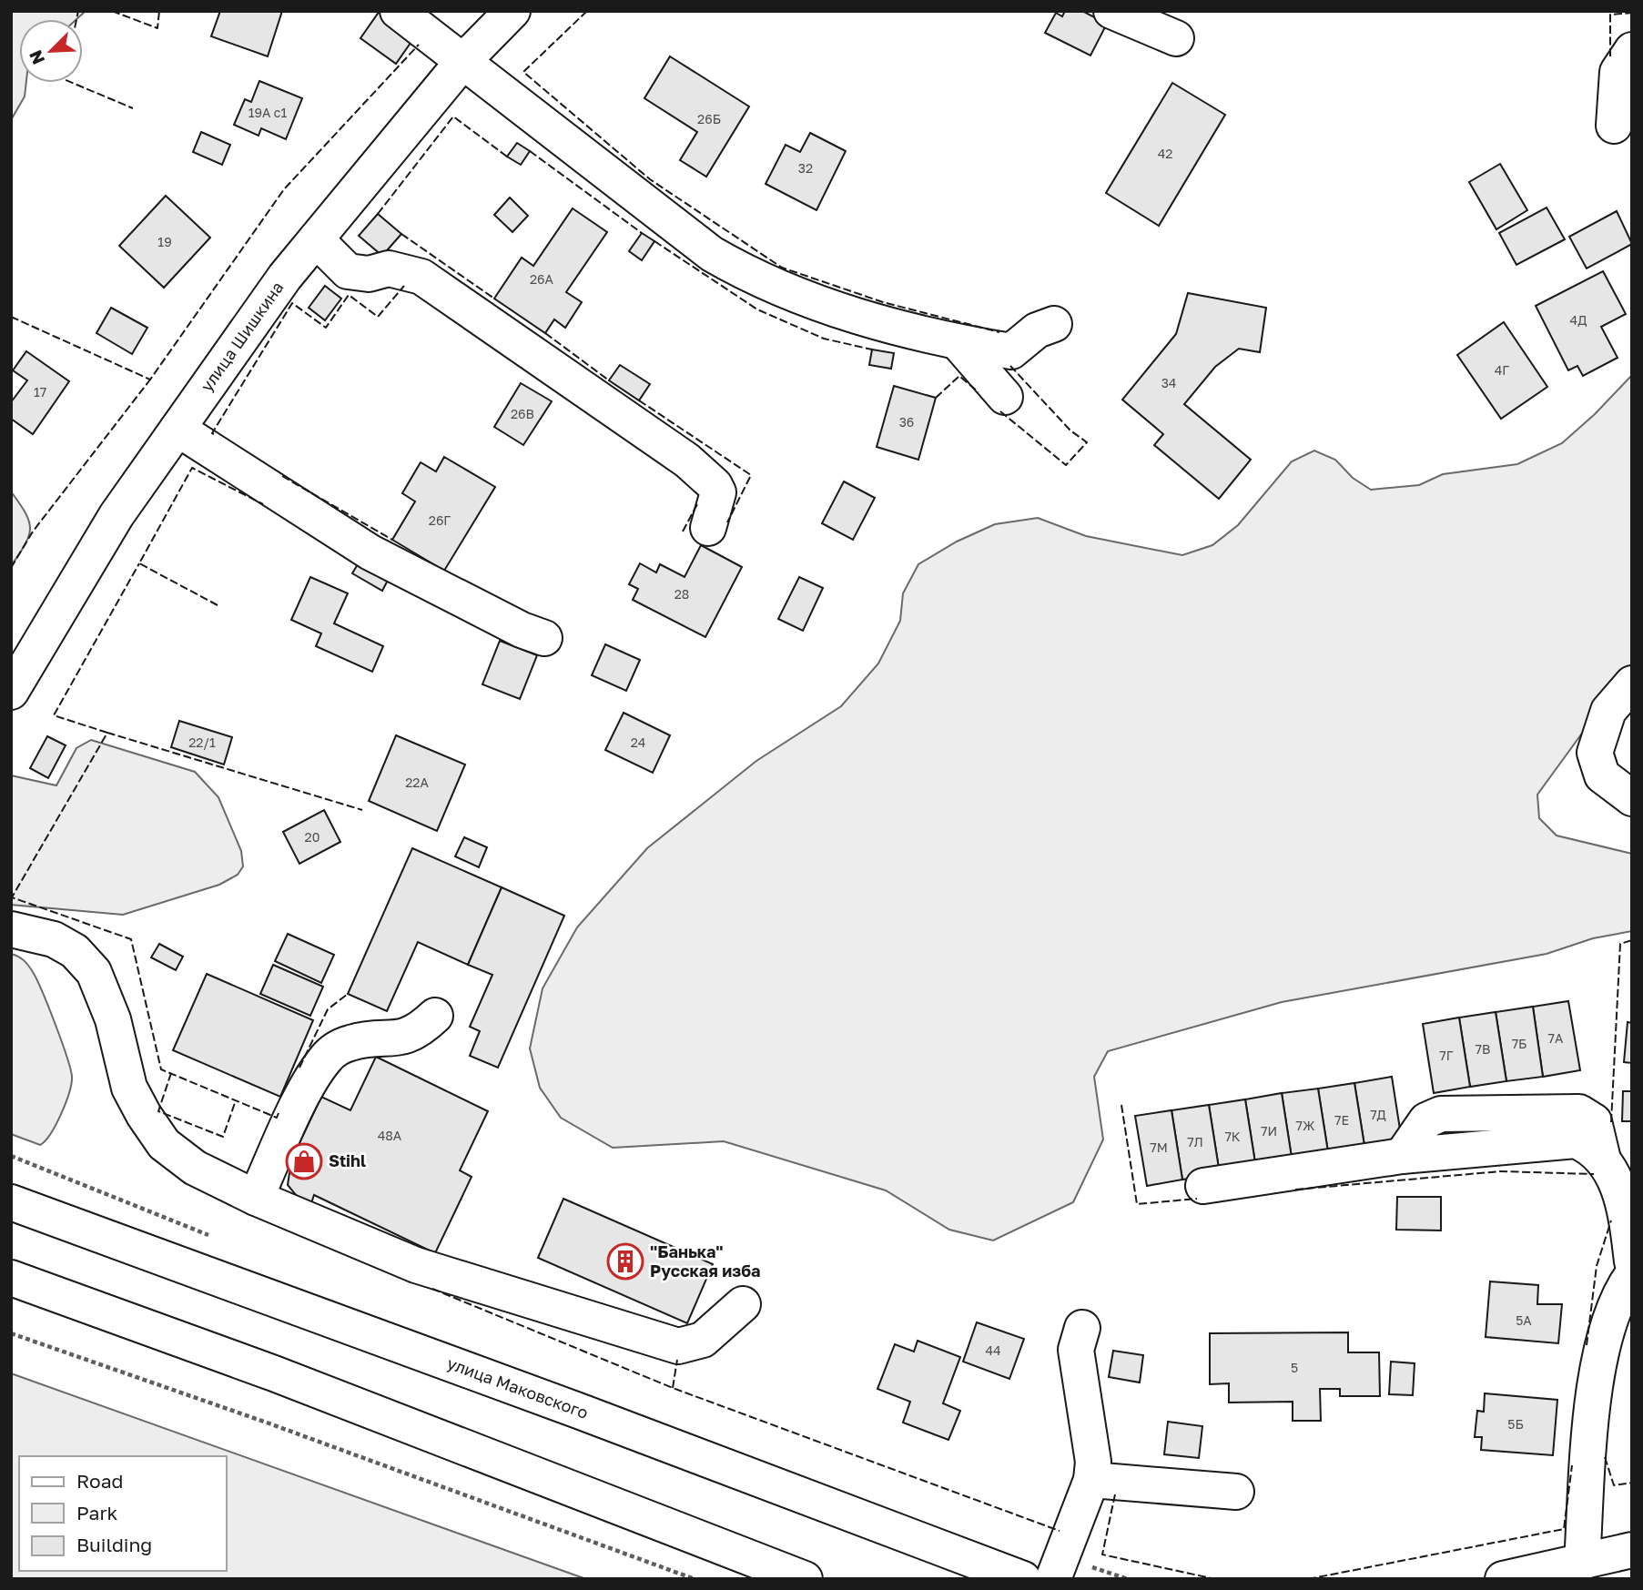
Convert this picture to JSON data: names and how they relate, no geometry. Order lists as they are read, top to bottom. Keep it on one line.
{"streets":{"main road":["улица Шишкина","улица Маковского"]},"places":{"shop":["Stihl"],"building":["\"Банька\" Русская изба"]},"house_numbers":["19А с1","26Б","42","32","19","26А","4Д","4Г","34","17","26В","36","26Г","28","22/1","24","22А","20","7А","7Б","7В","7Г","7Д","7Е","7Ж","7И","48А","7К","7Л","7М","5А","44","5","5Б"],"legend":["Road","Park","Building"],"north":"bottom left"}
